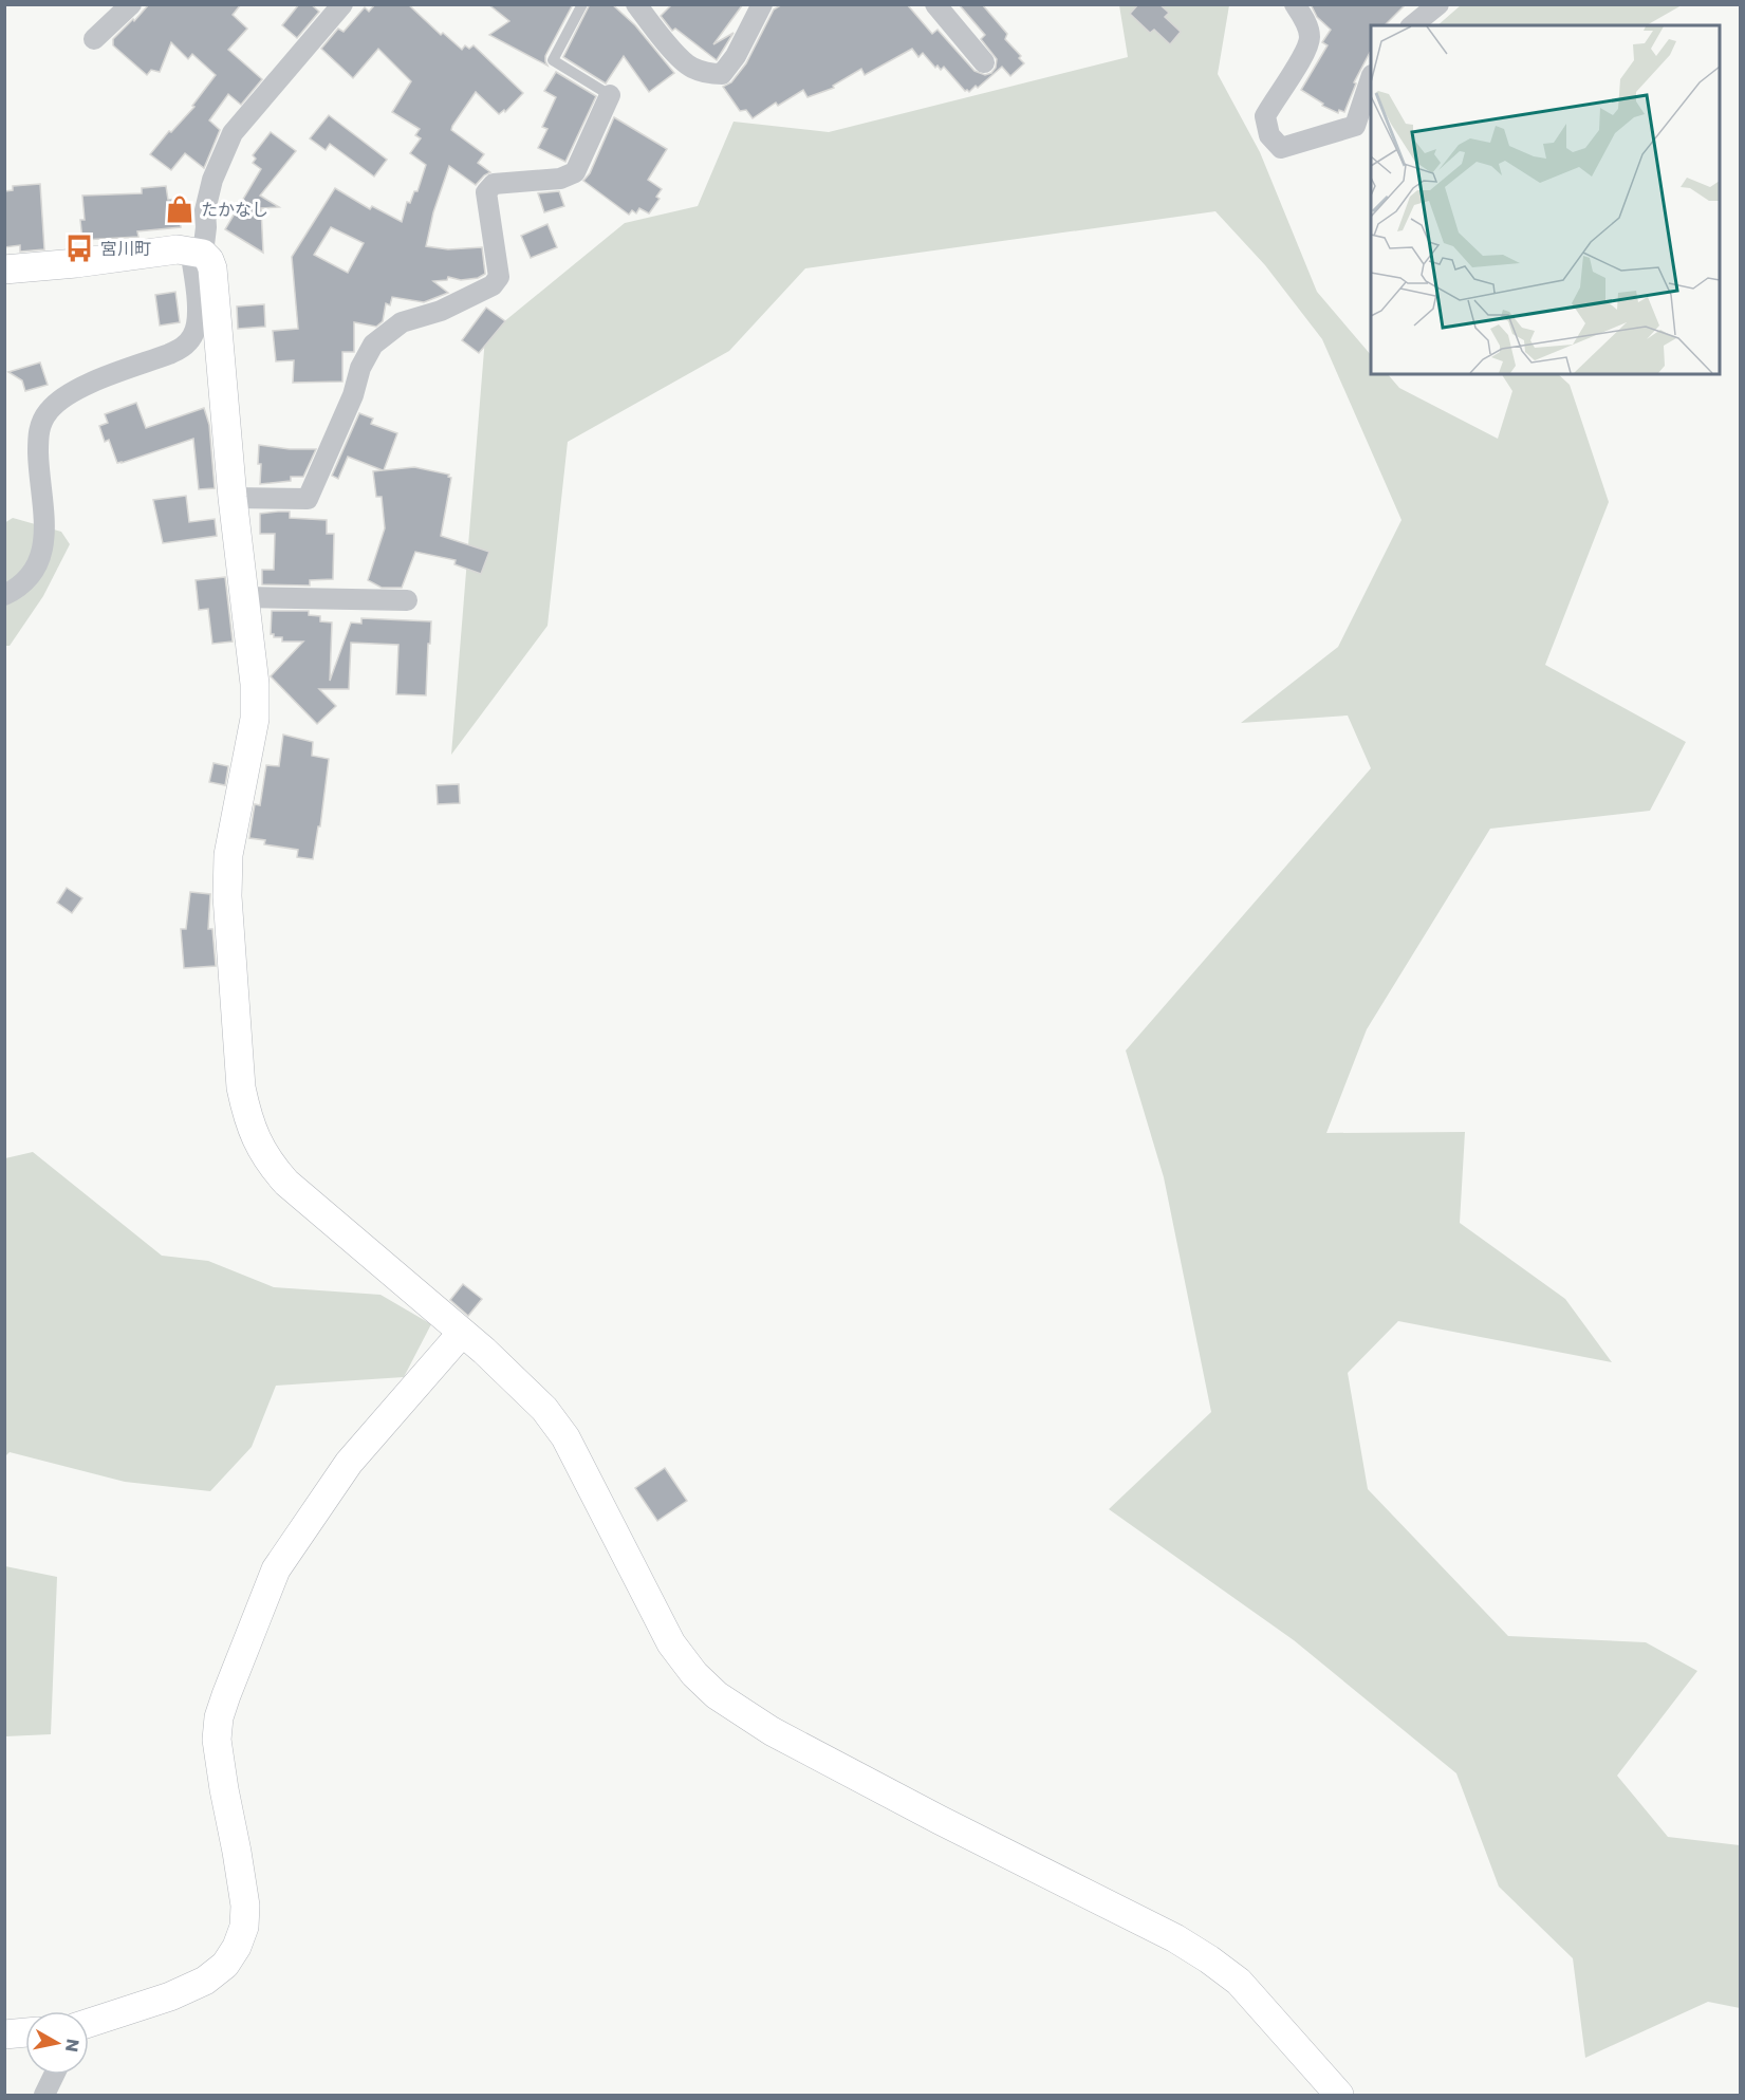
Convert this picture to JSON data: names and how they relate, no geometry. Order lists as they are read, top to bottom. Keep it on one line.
{"places":{"shop":["たかなし"],"bus stop":["宮川町"]},"north":"right"}
